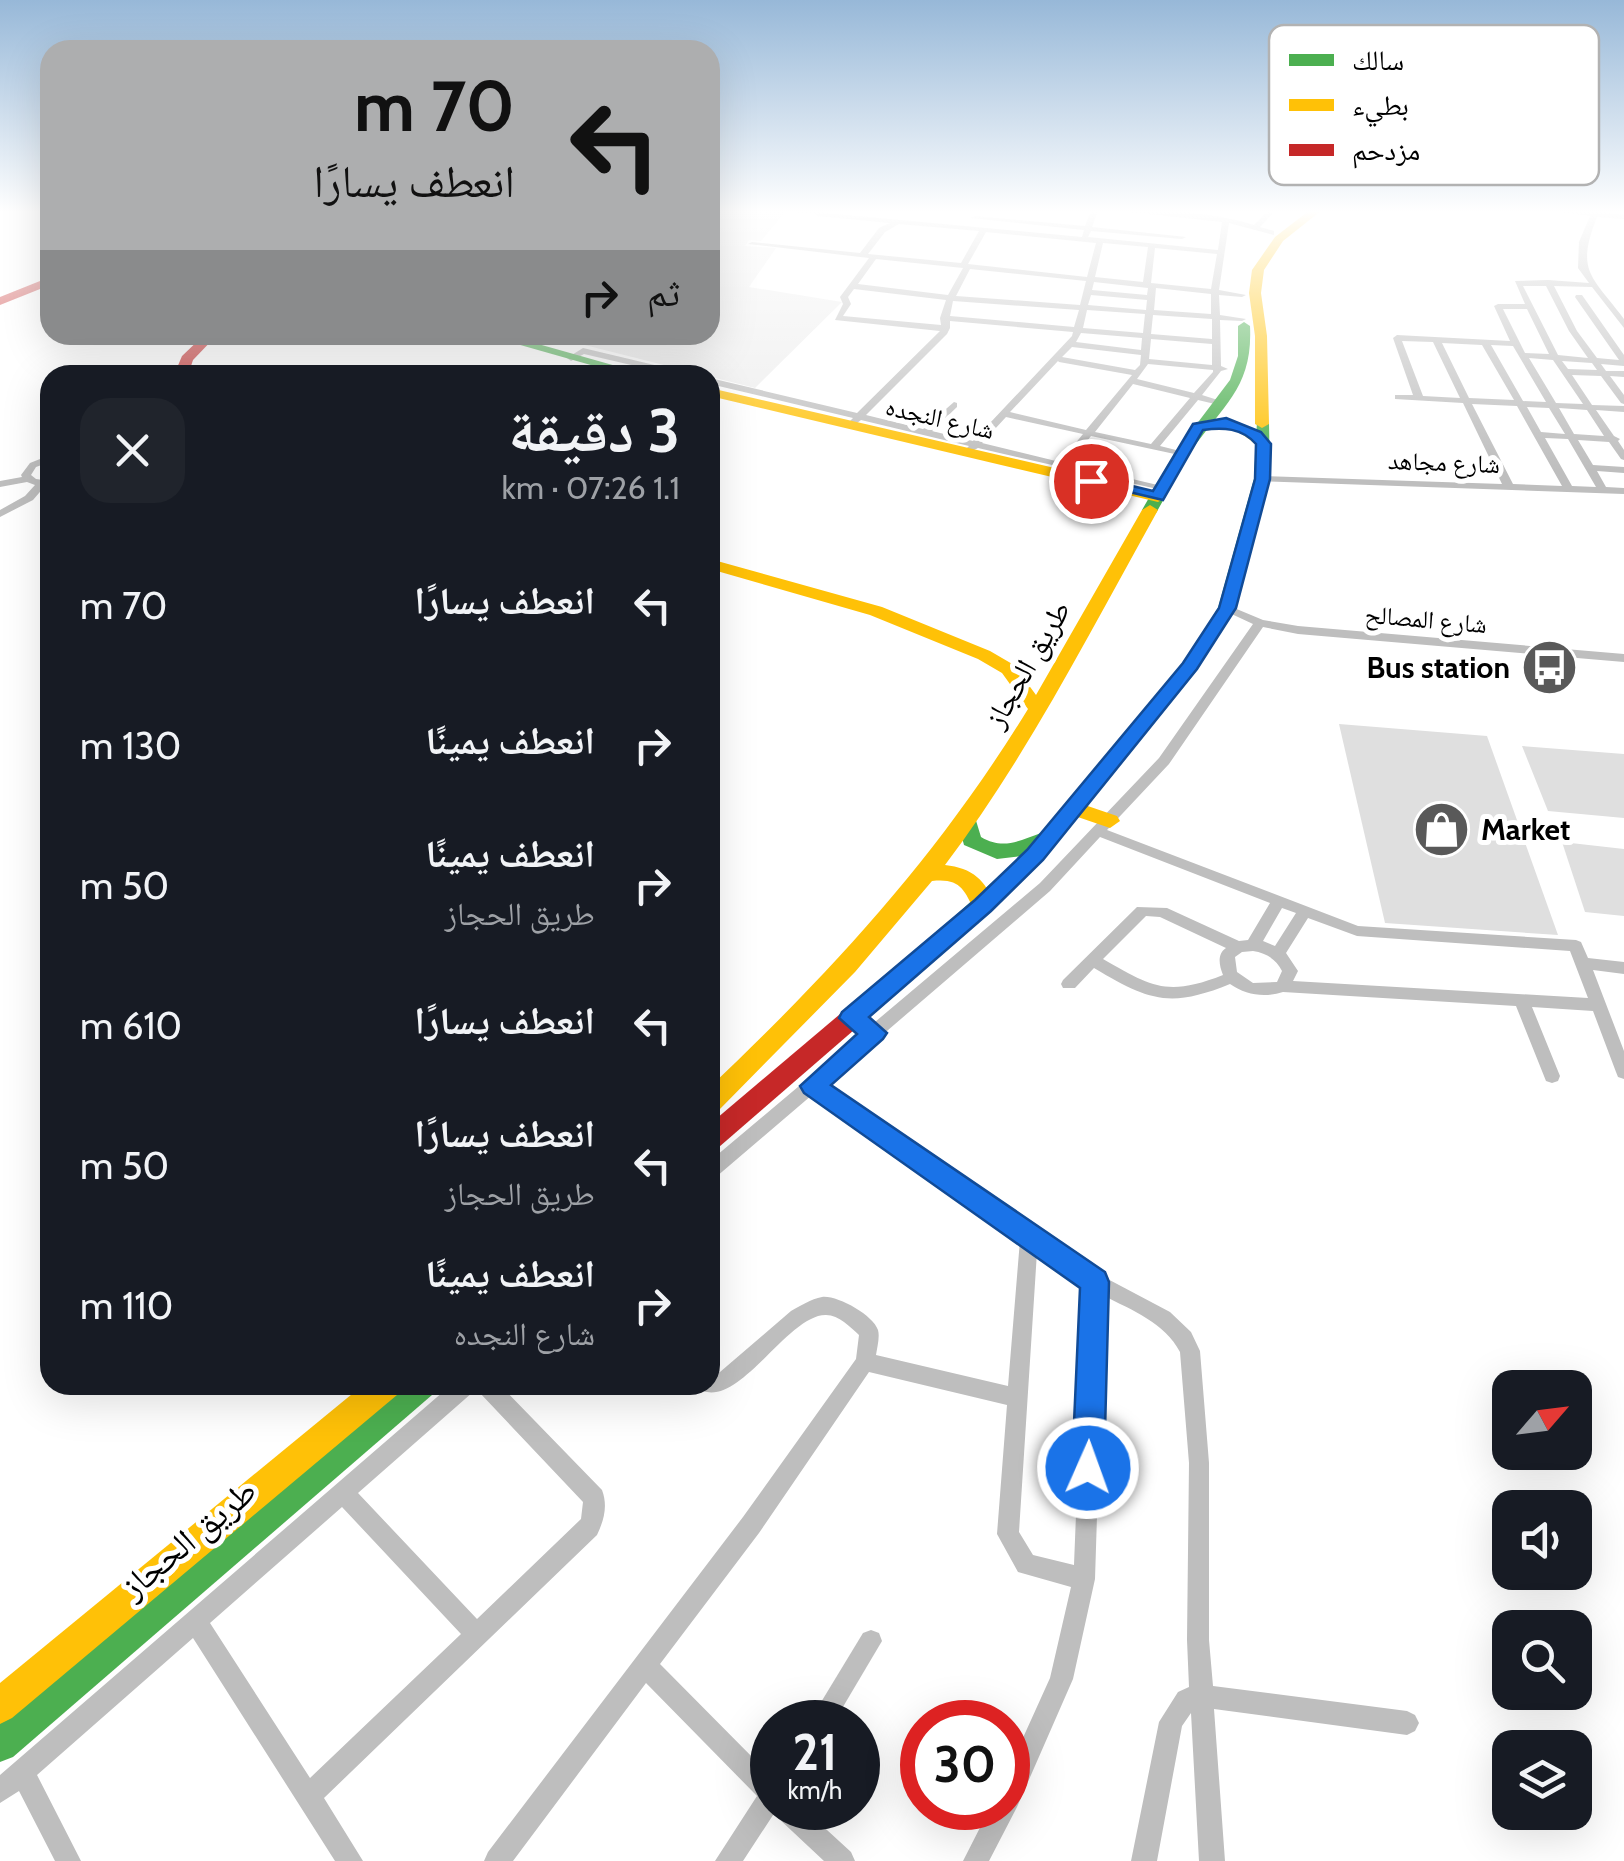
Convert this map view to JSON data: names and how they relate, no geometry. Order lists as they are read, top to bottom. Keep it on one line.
{"streets":{"main road":["شارع النجده","طريق الحجاز"],"street":["شارع مجاهد","شارع المصالح"]},"crossings":[["شارع النجده","طريق الحجاز"]],"places":{"bus stop":["Bus station"],"shop":["Market"]},"legend":["سالك","بطيء","مزدحم"],"north":"top right","page":{"turn":["70 m","انعطف يسارًا"],"then":"ثم","heading":["3 دقيقة","1.1 km · 07:26"],"list":[{"name":"انعطف يسارًا","value":"70 m"},{"name":"انعطف يمينًا","value":"130 m"},{"name":"انعطف يمينًا","note":"طريق الحجاز","value":"50 m"},{"name":"انعطف يسارًا","value":"610 m"},{"name":"انعطف يسارًا","note":"طريق الحجاز","value":"50 m"},{"name":"انعطف يمينًا","note":"شارع النجده","value":"110 m"}],"speed":"21 km/h","limit":"30"}}
